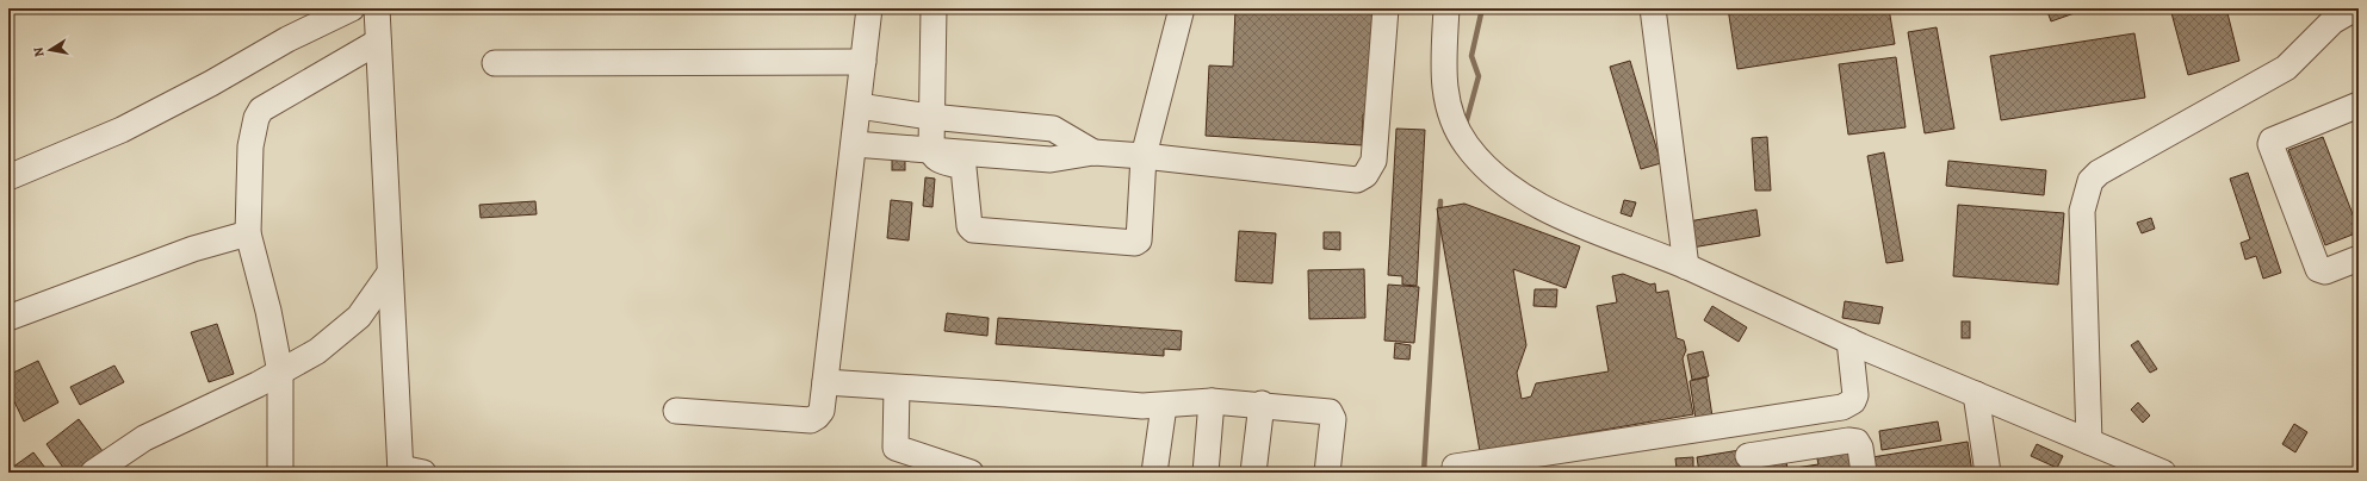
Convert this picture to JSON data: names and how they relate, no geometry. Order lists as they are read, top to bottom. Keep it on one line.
{"north":"left"}
